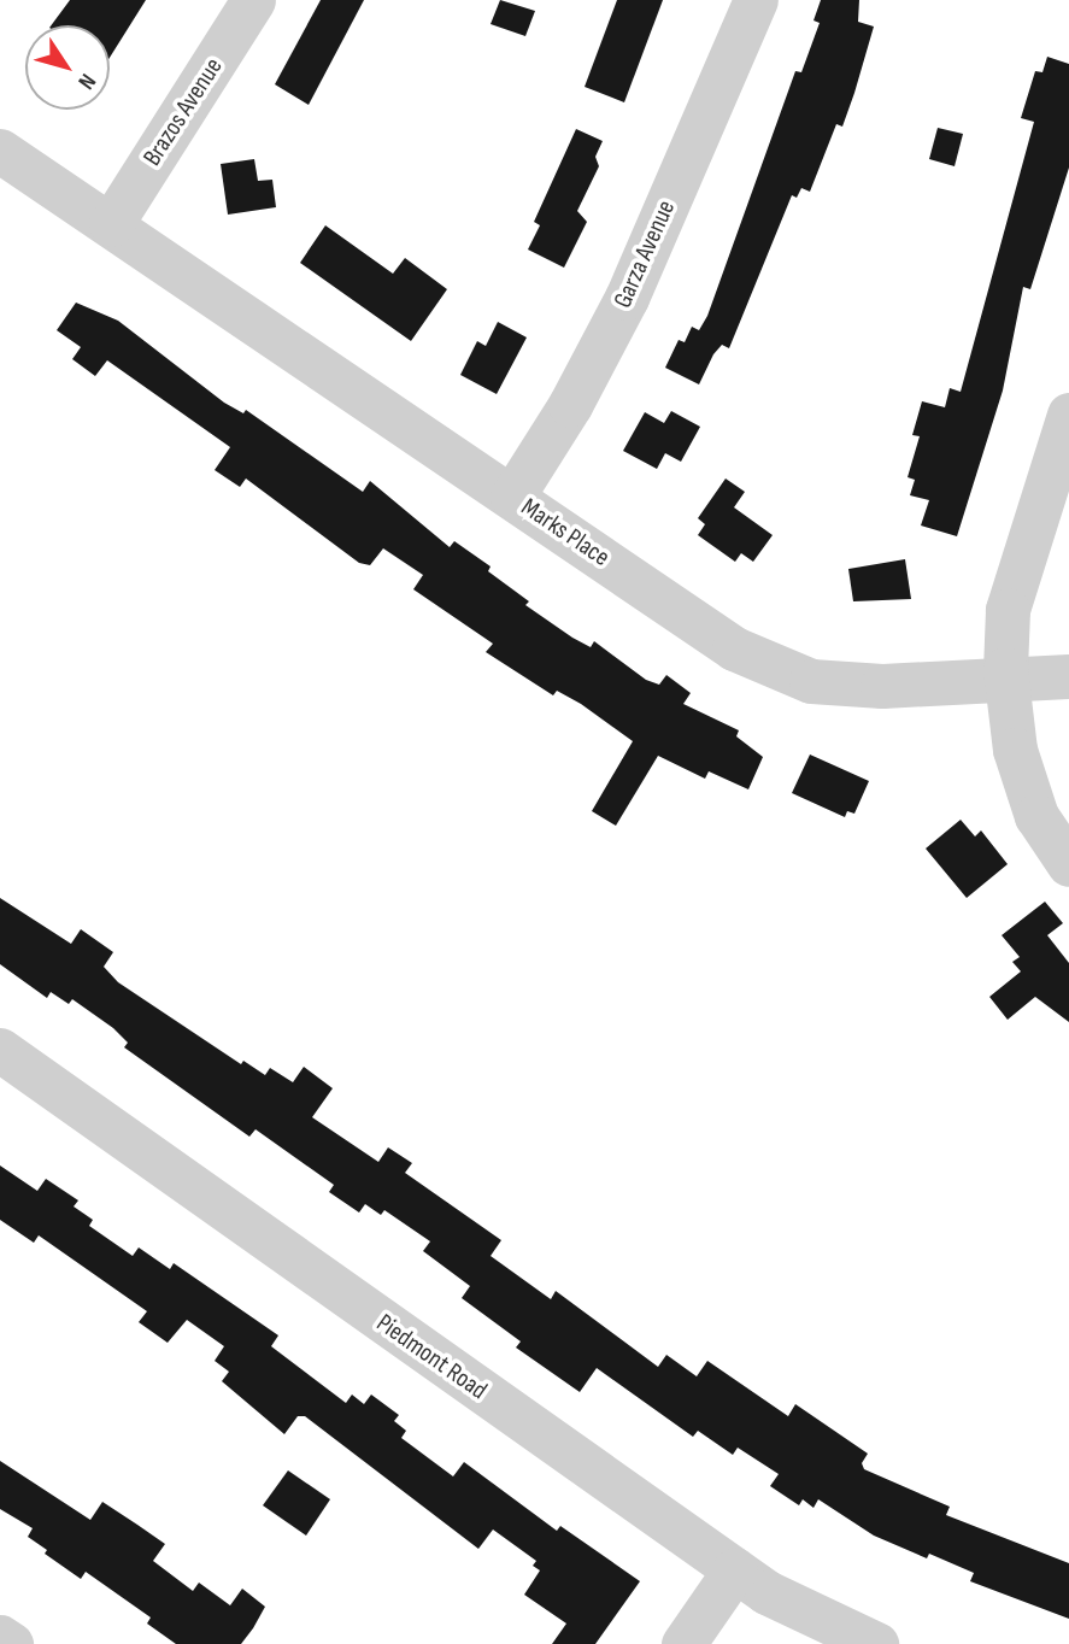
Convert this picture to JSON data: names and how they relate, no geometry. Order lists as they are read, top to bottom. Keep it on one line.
{"streets":{"street":["Brazos Avenue","Garza Avenue","Marks Place","Piedmont Road"]},"crossings":[["Brazos Avenue","Marks Place"],["Garza Avenue","Marks Place"]],"north":"bottom right"}
